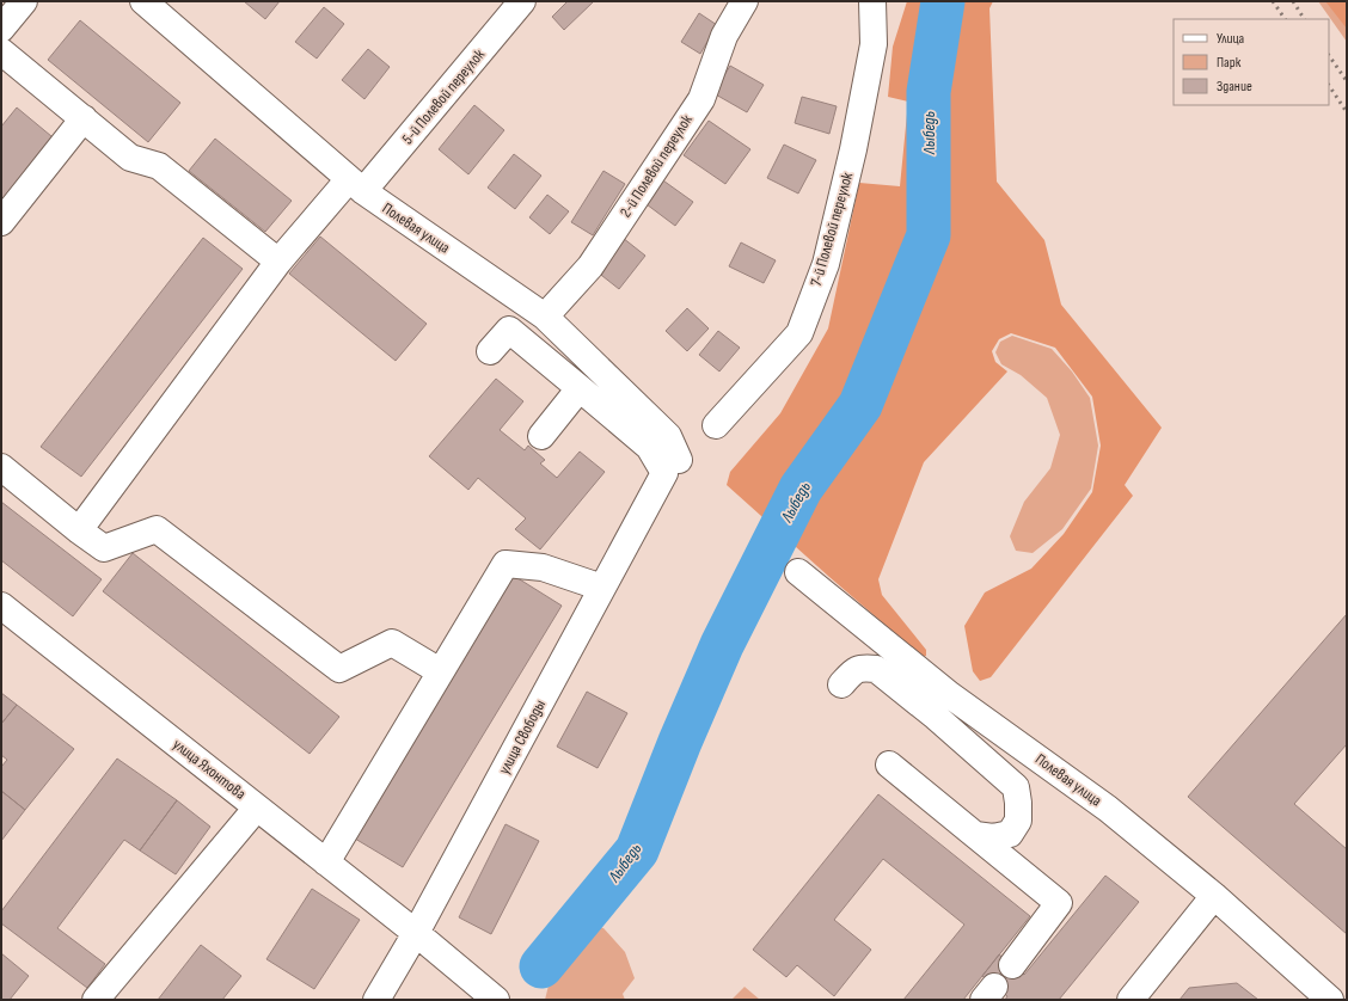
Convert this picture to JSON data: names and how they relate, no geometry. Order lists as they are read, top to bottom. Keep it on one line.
{"streets":{"street":["5-й Полевой переулок","2-й Полевой переулок","Полевая улица","7-й Полевой переулок","улица Свободы","улица Яхонтова"]},"crossings":[["5-й Полевой переулок","Полевая улица"],["2-й Полевой переулок","Полевая улица"],["Полевая улица","улица Свободы"],["улица Свободы","улица Яхонтова"]],"water":["Лыбедь"],"legend":["Улица","Парк","Здание"]}
